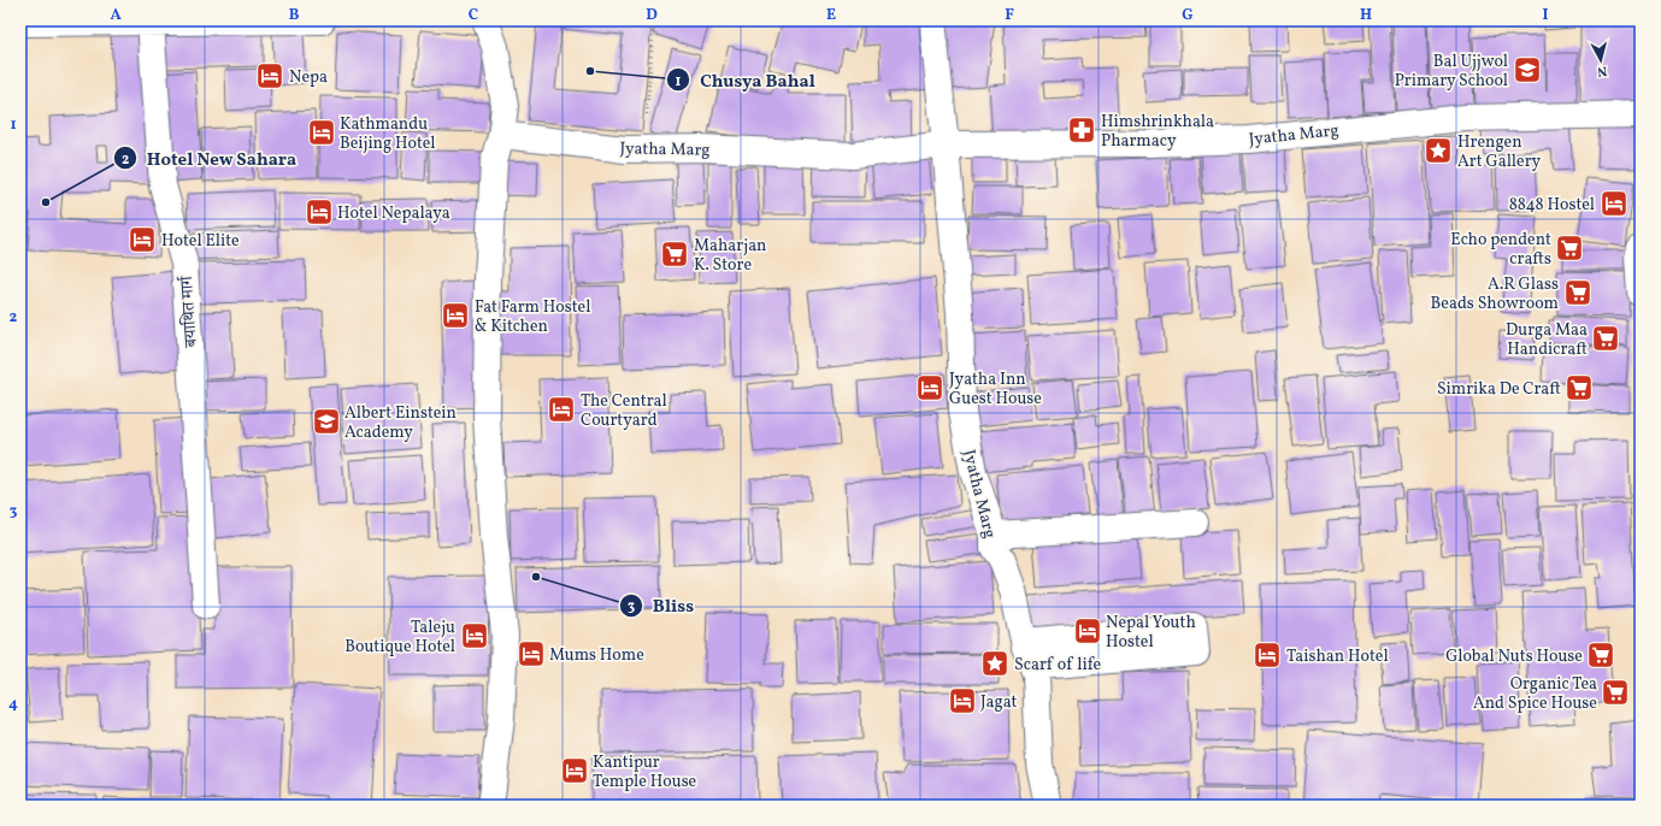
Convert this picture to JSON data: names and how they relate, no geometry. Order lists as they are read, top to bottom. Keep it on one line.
{"streets":{"street":["Jyatha Marg","बयाथित मार्ग"]},"places":{"school or university":["Bal Ujjwol Primary School","Albert Einstein Academy"],"other":["Chusya Bahal","Hotel New Sahara","Bliss"],"hotel":["Nepa","Kathmandu Beijing Hotel","8848 Hostel","Hotel Nepalaya","Hotel Elite","Fat Farm Hostel & Kitchen","Jyatha Inn Guest House","The Central Courtyard","Nepal Youth Hostel","Taleju Boutique Hotel","Mums Home","Taishan Hotel","Jagat","Kantipur Temple House"],"pharmacy":["Himshrinkhala Pharmacy"],"place":["Hrengen Art Gallery","Scarf of life"],"supermarket":["Echo pendent crafts","Maharjan K. Store","A.R Glass Beads Showroom","Durga Maa Handicraft","Simrika De Craft","Global Nuts House","Organic Tea And Spice House"]},"north":"bottom","grid":{"columns":["A","B","C","D","E","F","G","H","I"],"rows":["1","2","3","4"]}}
